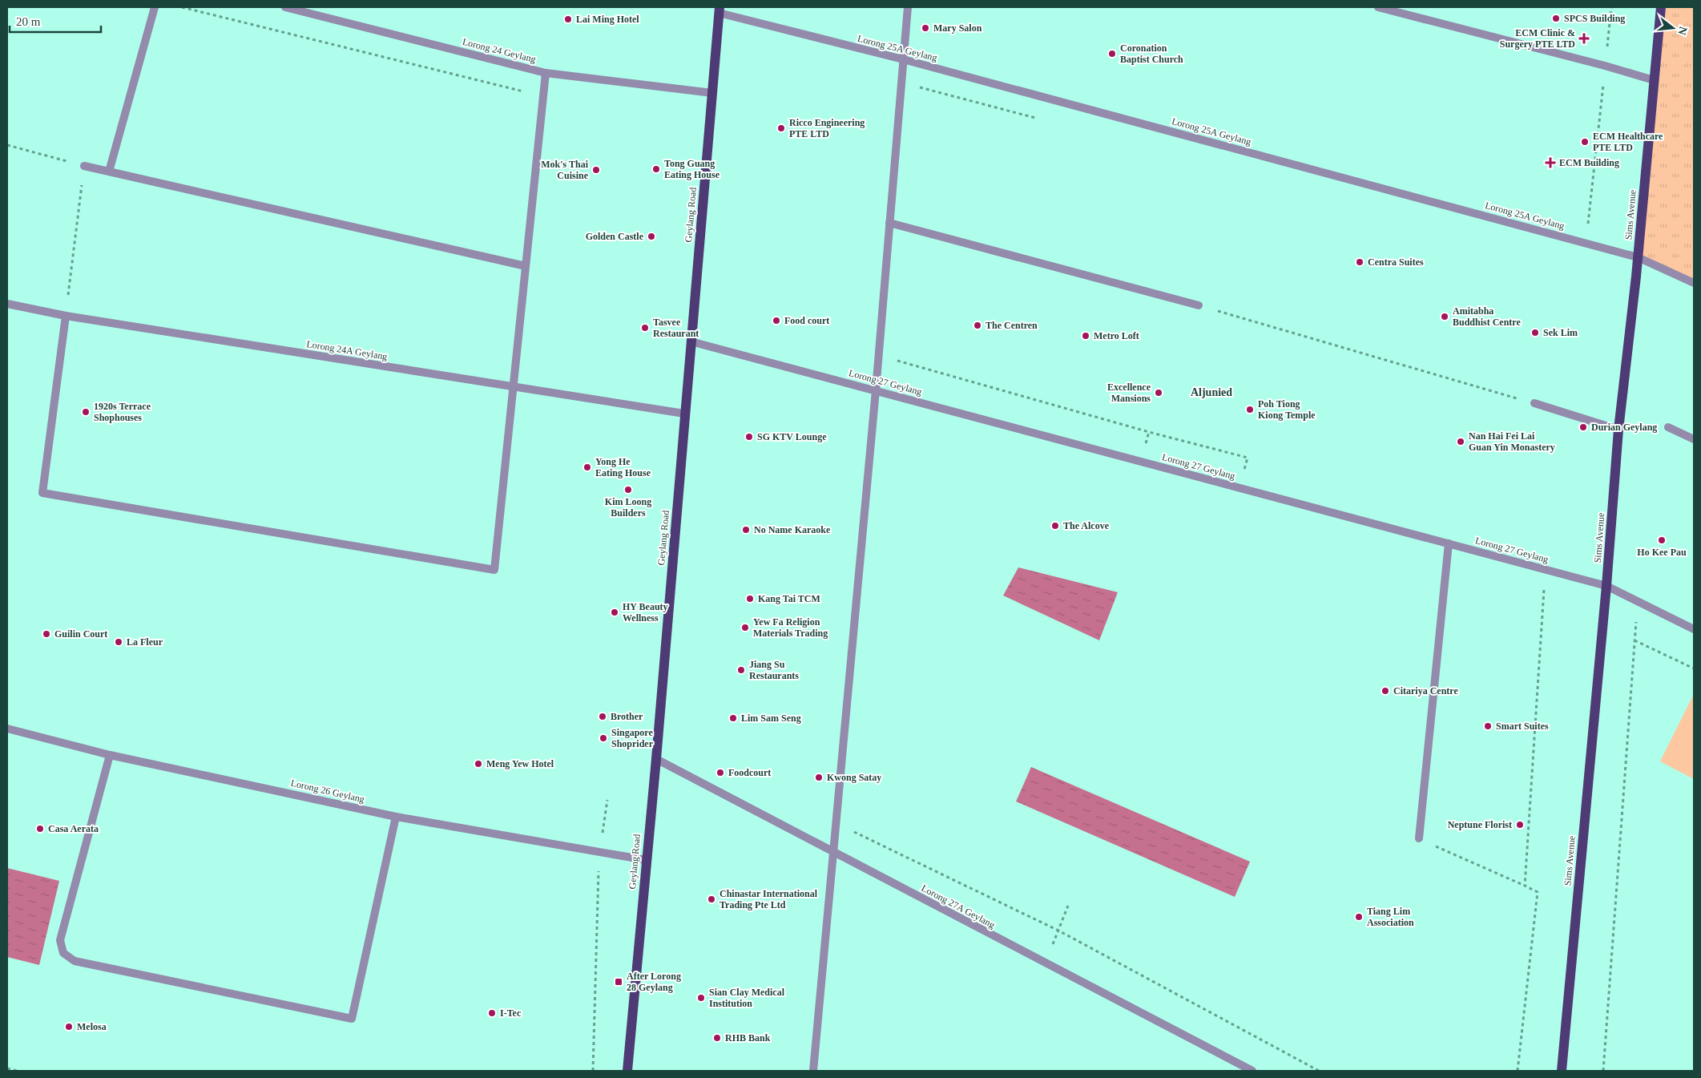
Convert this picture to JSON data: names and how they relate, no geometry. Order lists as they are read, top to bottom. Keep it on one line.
{"streets":{"main road":["Geylang Road","Sims Avenue"],"street":["Lorong 25A Geylang","Lorong 24 Geylang","Lorong 24A Geylang","Lorong 27 Geylang","Lorong 26 Geylang","Lorong 27A Geylang"]},"crossings":[["Lorong 25A Geylang","Geylang Road"],["Lorong 25A Geylang","Sims Avenue"],["Lorong 24 Geylang","Geylang Road"],["Geylang Road","Lorong 24A Geylang"],["Geylang Road","Lorong 27 Geylang"],["Geylang Road","Lorong 26 Geylang"],["Geylang Road","Lorong 27A Geylang"],["Sims Avenue","Lorong 27 Geylang"]],"districts":["Aljunied"],"places":{"other":["SPCS Building","Lai Ming Hotel","Mary Salon","Coronation Baptist Church","Ricco Engineering PTE LTD","ECM Healthcare PTE LTD","Tong Guang Eating House","Mok's Thai Cuisine","Golden Castle","Centra Suites","Amitabha Buddhist Centre","Food court","The Centren","Tasvee Restaurant","Sek Lim","Metro Loft","Excellence Mansions","Poh Tiong Kiong Temple","1920s Terrace Shophouses","Durian Geylang","SG KTV Lounge","Nan Hai Fei Lai Guan Yin Monastery","Yong He Eating House","Kim Loong Builders","The Alcove","No Name Karaoke","Ho Kee Pau","Kang Tai TCM","HY Beauty Wellness","Yew Fa Religion Materials Trading","Guilin Court","La Fleur","Jiang Su Restaurants","Citariya Centre","Brother","Lim Sam Seng","Smart Suites","Singapore Shoprider","Meng Yew Hotel","Foodcourt","Kwong Satay","Neptune Florist","Casa Aerata","Chinastar International Trading Pte Ltd","Tiang Lim Association","Sian Clay Medical Institution","I-Tec","Melosa","RHB Bank"],"health":["ECM Clinic & Surgery PTE LTD","ECM Building"],"transit":["After Lorong 28 Geylang"]},"scale_bar":"20 m","north":"right"}
